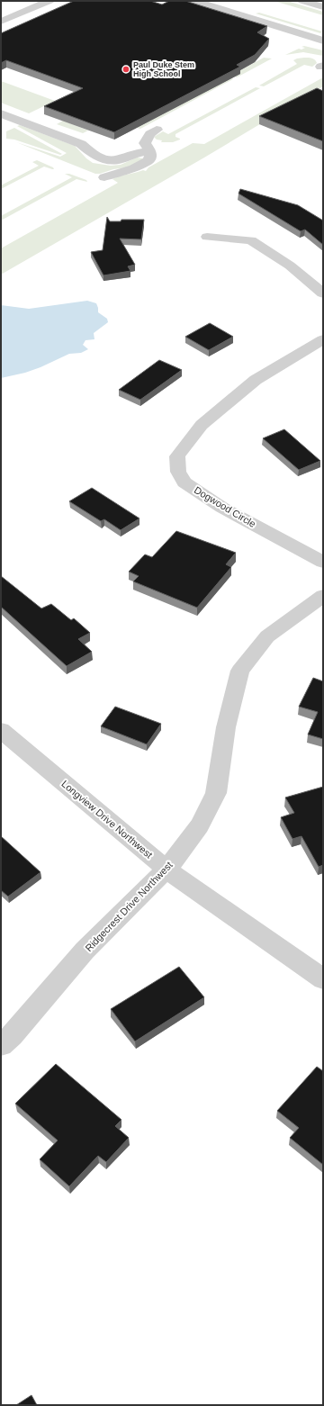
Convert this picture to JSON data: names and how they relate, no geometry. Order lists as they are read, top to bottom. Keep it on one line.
{"streets":{"street":["Dogwood Circle","Longview Drive Northwest","Ridgecrest Drive Northwest"]},"crossings":[["Longview Drive Northwest","Ridgecrest Drive Northwest"]],"places":["Paul Duke Stem High School"]}
